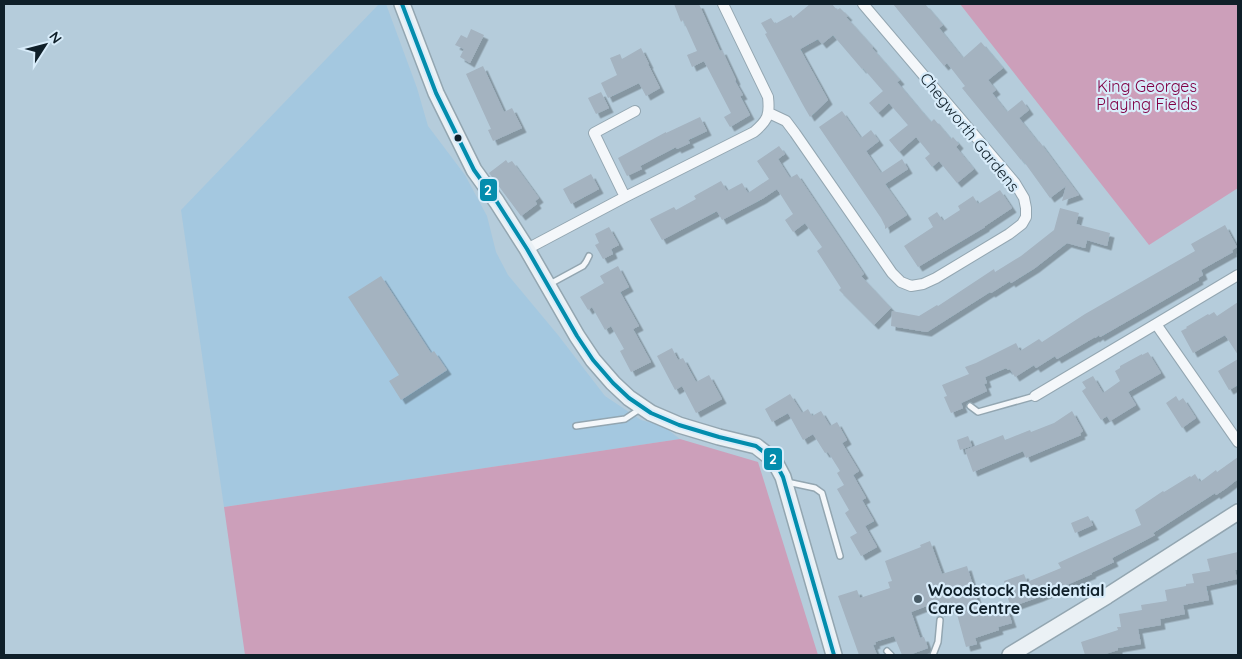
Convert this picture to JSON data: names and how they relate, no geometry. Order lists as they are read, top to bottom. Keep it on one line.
{"streets":{"street":["Chegworth Gardens"]},"parks":["King Georges Playing Fields"],"places":["Woodstock Residential Care Centre"],"lines":["transit line 2"],"north":"top right"}
